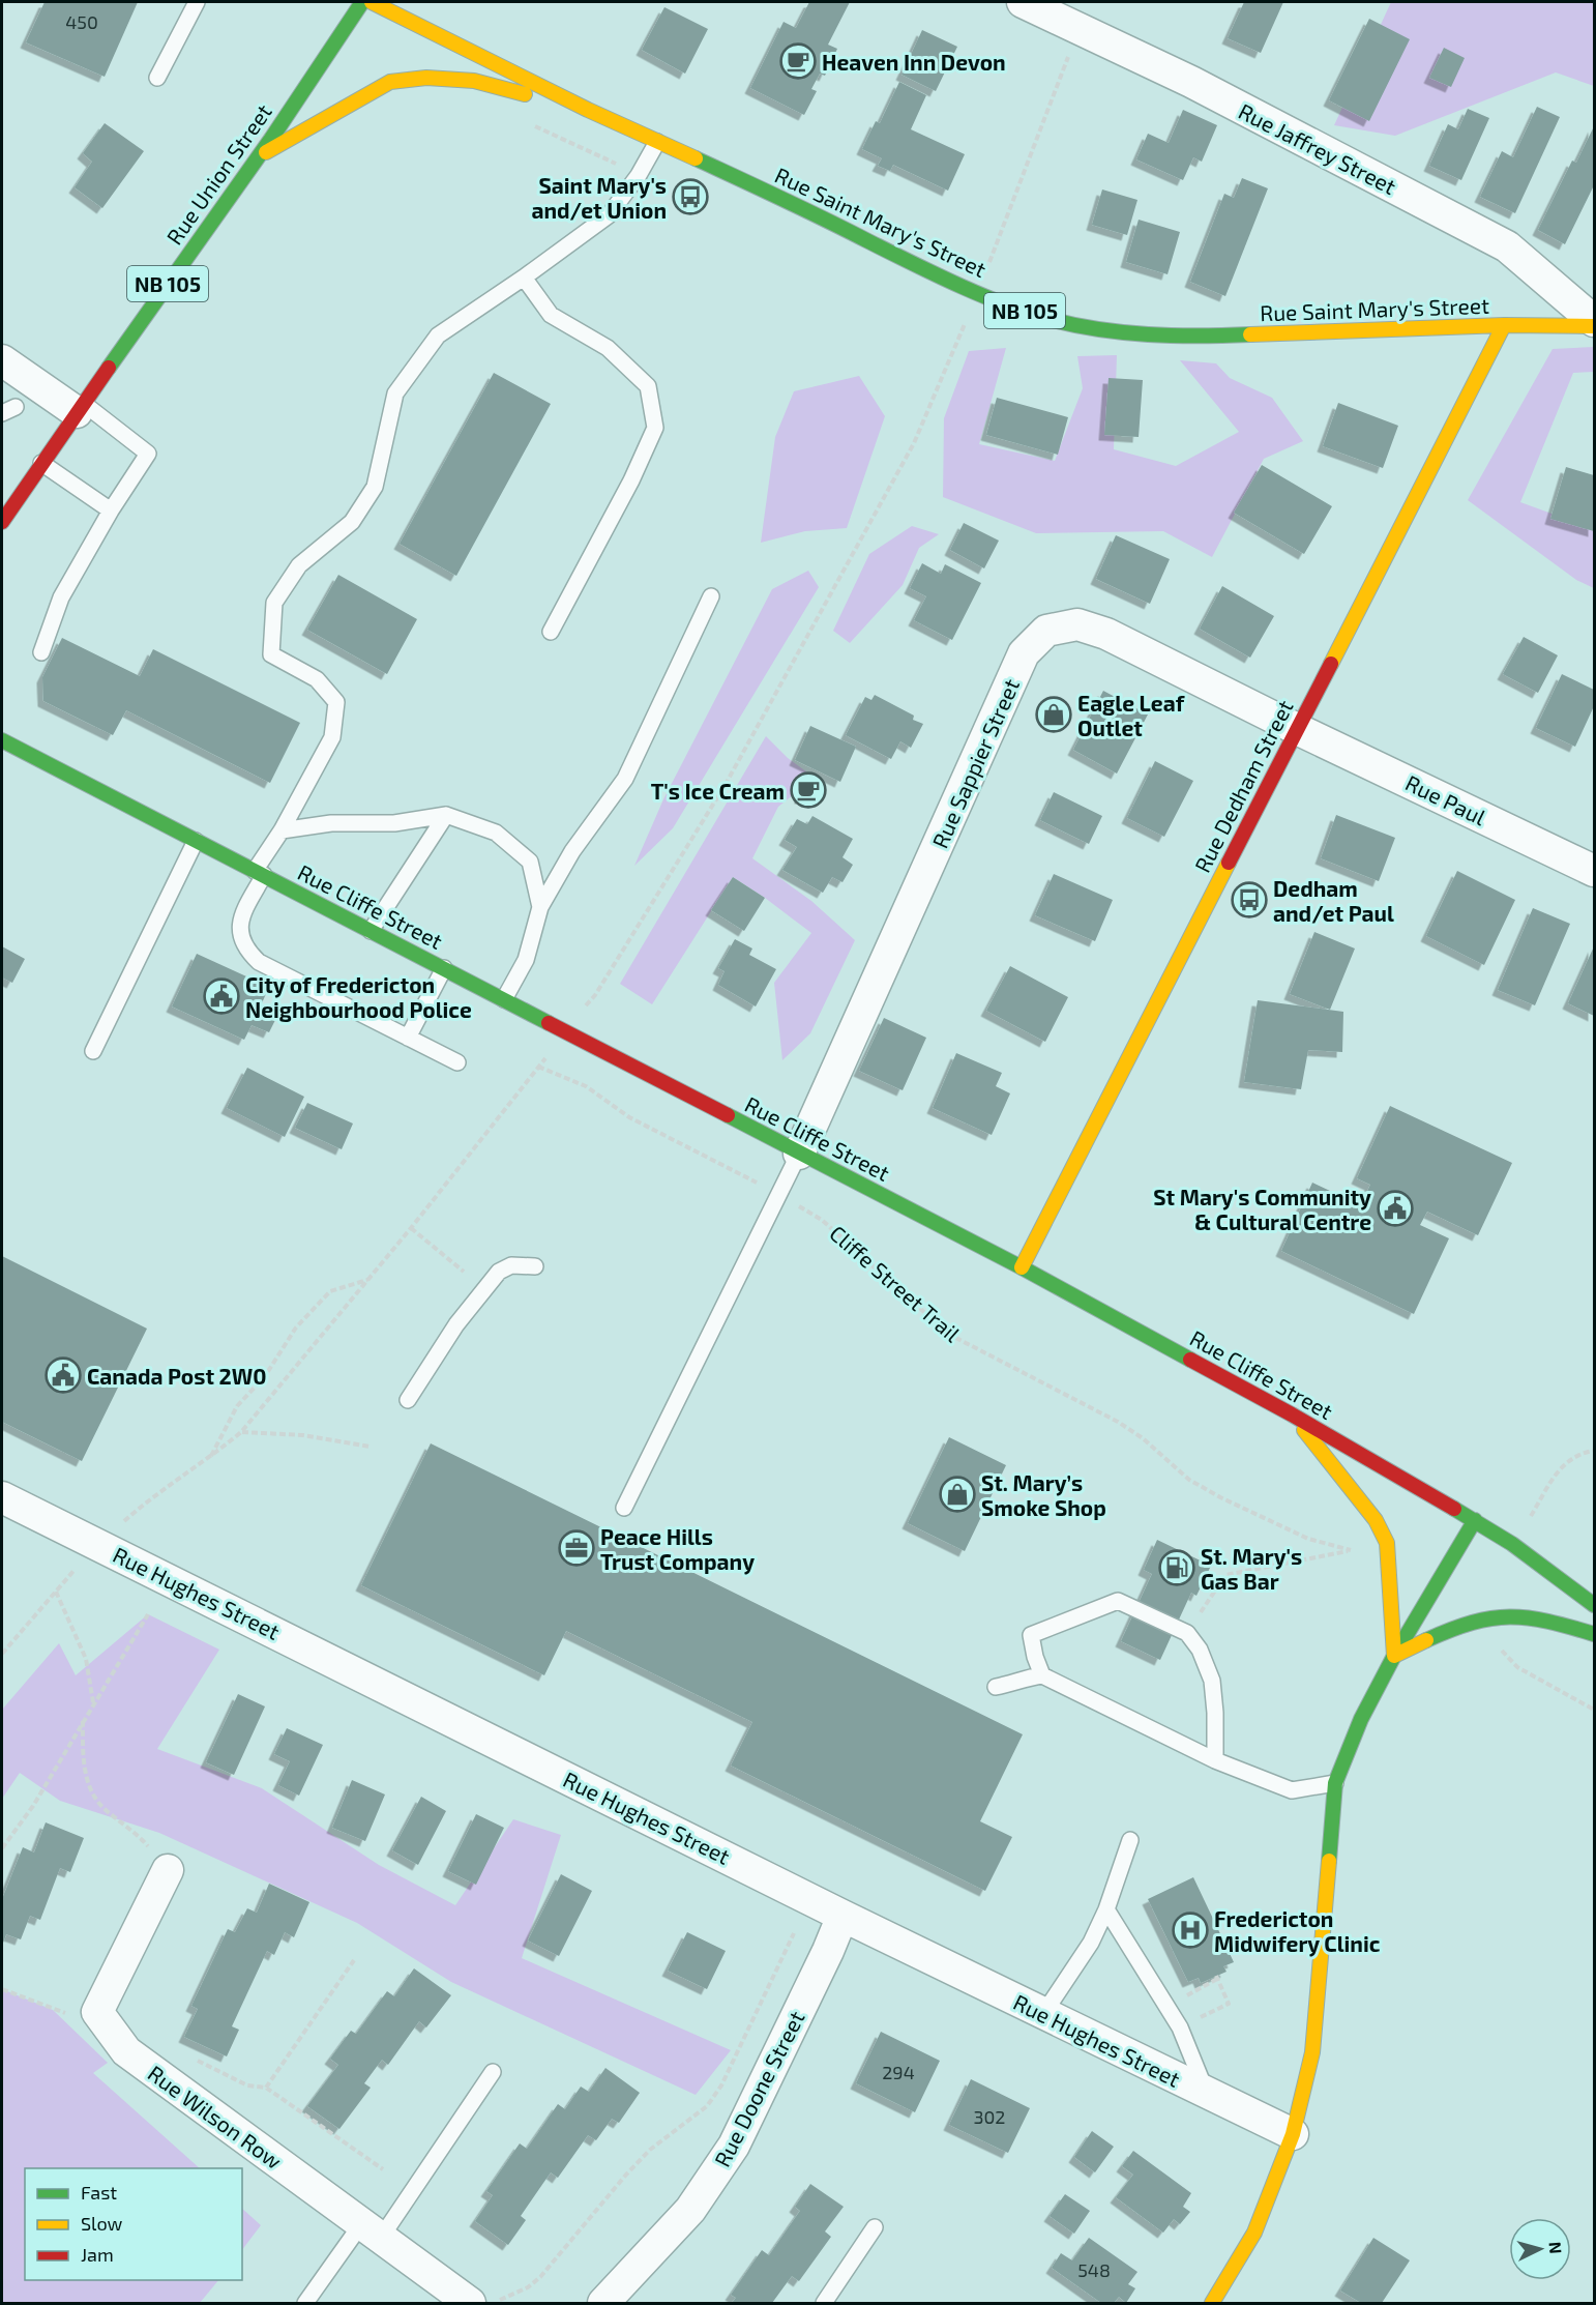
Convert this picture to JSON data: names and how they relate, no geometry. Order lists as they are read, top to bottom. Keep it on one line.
{"streets":{"main road":["Rue Union Street","Rue Saint Mary's Street","NB 105","Rue Dedham Street","Rue Cliffe Street"],"street":["Rue Jaffrey Street","Rue Sappier Street","Rue Paul","Rue Hughes Street","Rue Doone Street","Rue Wilson Row"],"path":["Cliffe Street Trail"]},"crossings":[["Rue Saint Mary's Street","Rue Dedham Street"],["Rue Sappier Street","Rue Dedham Street"],["Rue Sappier Street","Rue Paul"],["Rue Sappier Street","Rue Cliffe Street"],["Rue Dedham Street","Rue Paul"],["Rue Dedham Street","Rue Cliffe Street"],["Rue Hughes Street","Rue Doone Street"]],"places":{"cafe":["Heaven Inn Devon","T's Ice Cream"],"bus stop":["Saint Mary's and/et Union","Dedham and/et Paul"],"shop":["Eagle Leaf Outlet","St. Mary’s Smoke Shop"],"public building":["City of Fredericton Neighbourhood Police","St Mary's Community & Cultural Centre","Canada Post 2W0"],"office":["Peace Hills Trust Company"],"fuel station":["St. Mary's Gas Bar"],"hospital":["Fredericton Midwifery Clinic"]},"house_numbers":["450","294","302","548"],"legend":["Fast","Slow","Jam"],"north":"right"}
